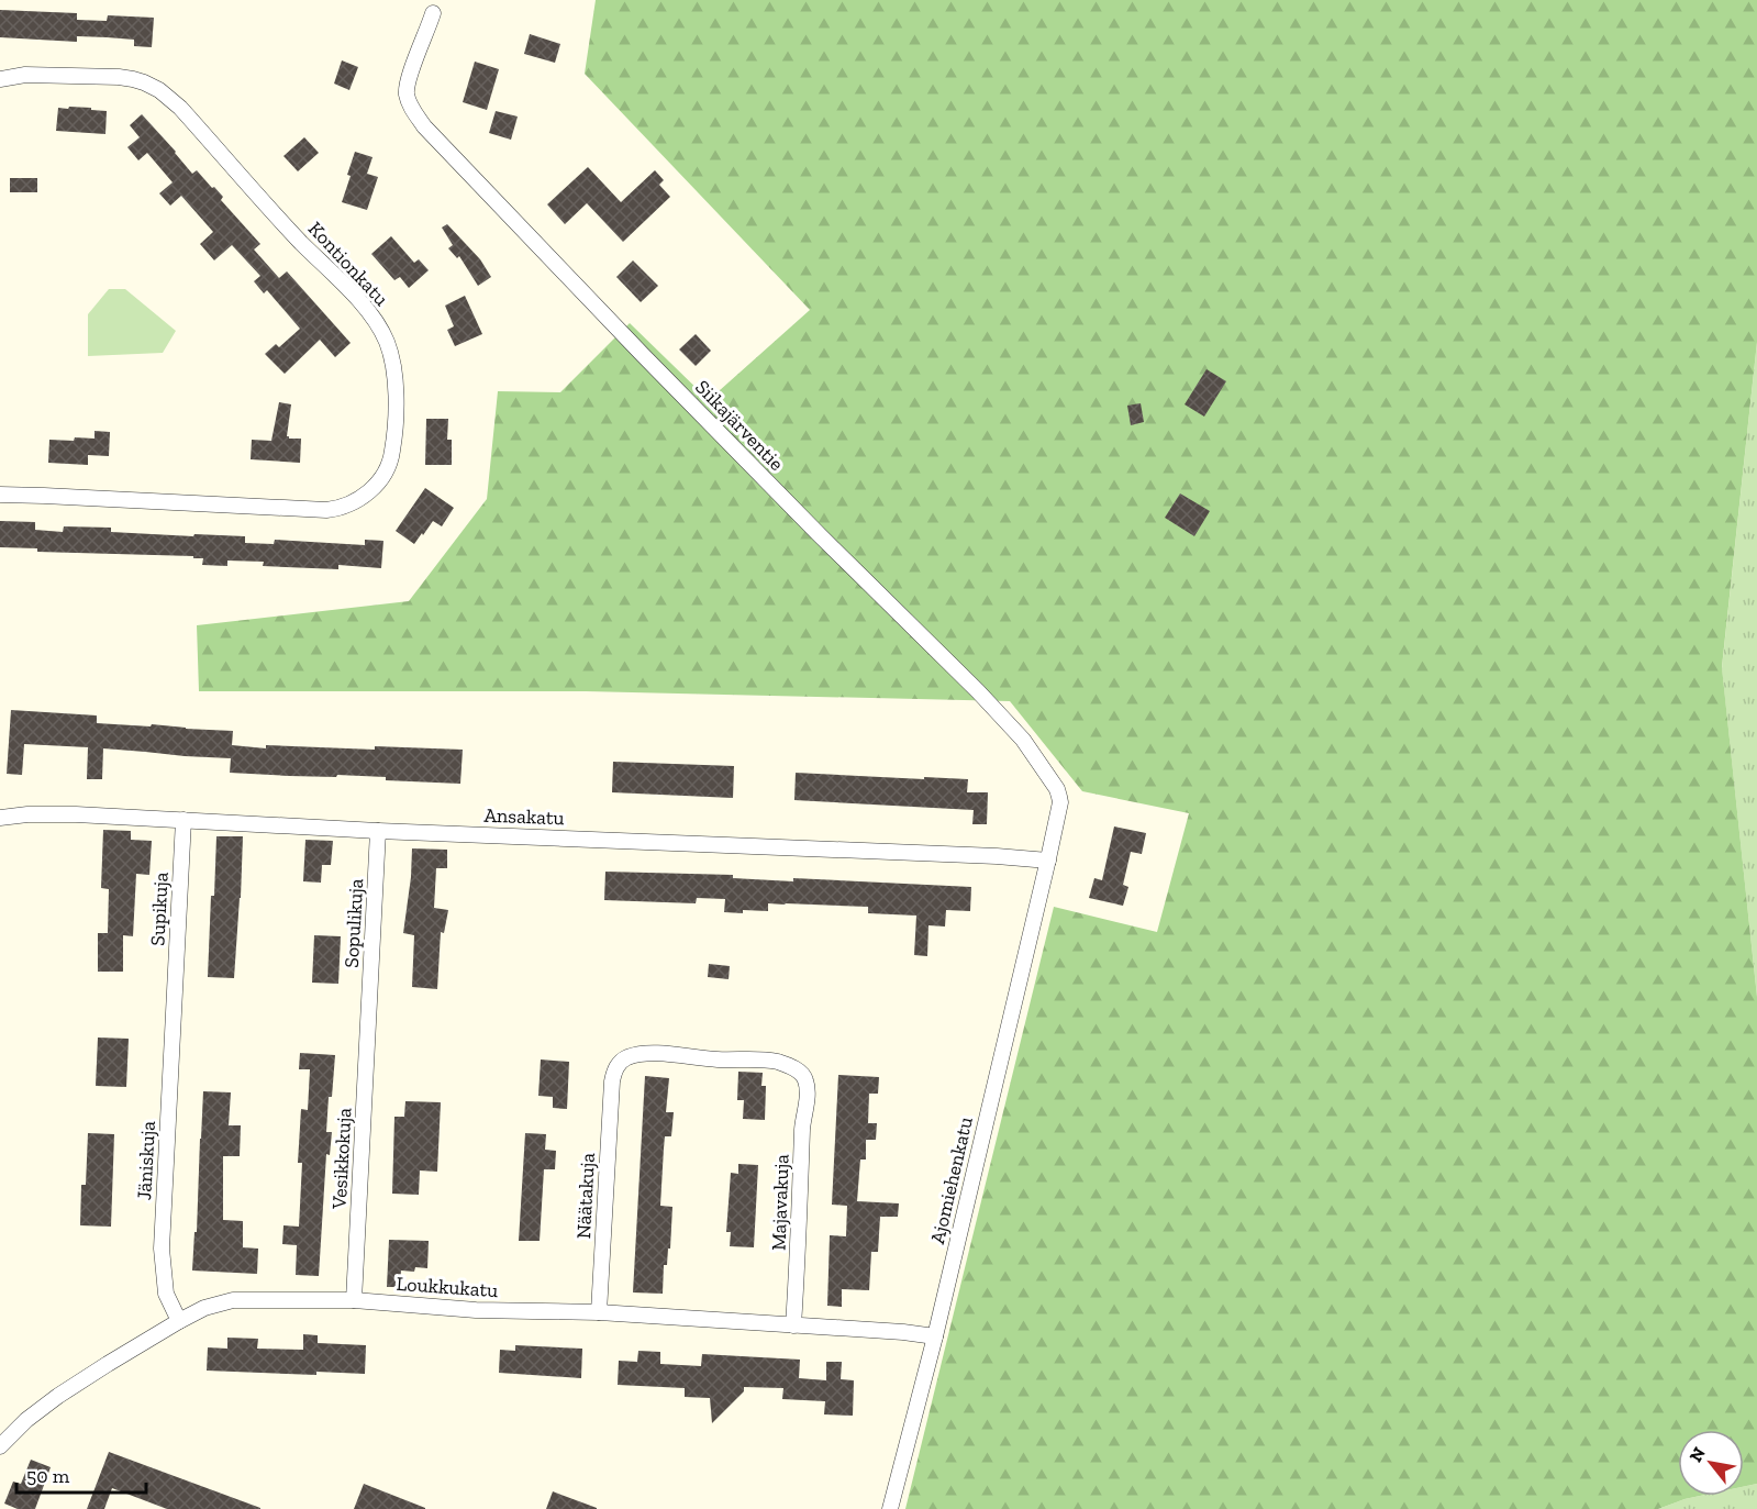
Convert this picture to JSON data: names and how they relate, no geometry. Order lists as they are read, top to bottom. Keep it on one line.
{"streets":{"street":["Kontionkatu","Siikajärventie","Ansakatu","Supikuja","Sopulikuja","Vesikkokuja","Jäniskuja","Ajomiehenkatu","Näätakuja","Majavakuja","Loukkukatu"]},"crossings":[["Siikajärventie","Ansakatu"],["Siikajärventie","Ajomiehenkatu"],["Ansakatu","Supikuja"],["Ansakatu","Sopulikuja"],["Ansakatu","Ajomiehenkatu"],["Supikuja","Jäniskuja"],["Sopulikuja","Vesikkokuja"],["Vesikkokuja","Loukkukatu"],["Jäniskuja","Loukkukatu"],["Ajomiehenkatu","Loukkukatu"],["Näätakuja","Majavakuja"],["Näätakuja","Loukkukatu"],["Majavakuja","Loukkukatu"]],"scale_bar":"50 m","north":"top left"}
